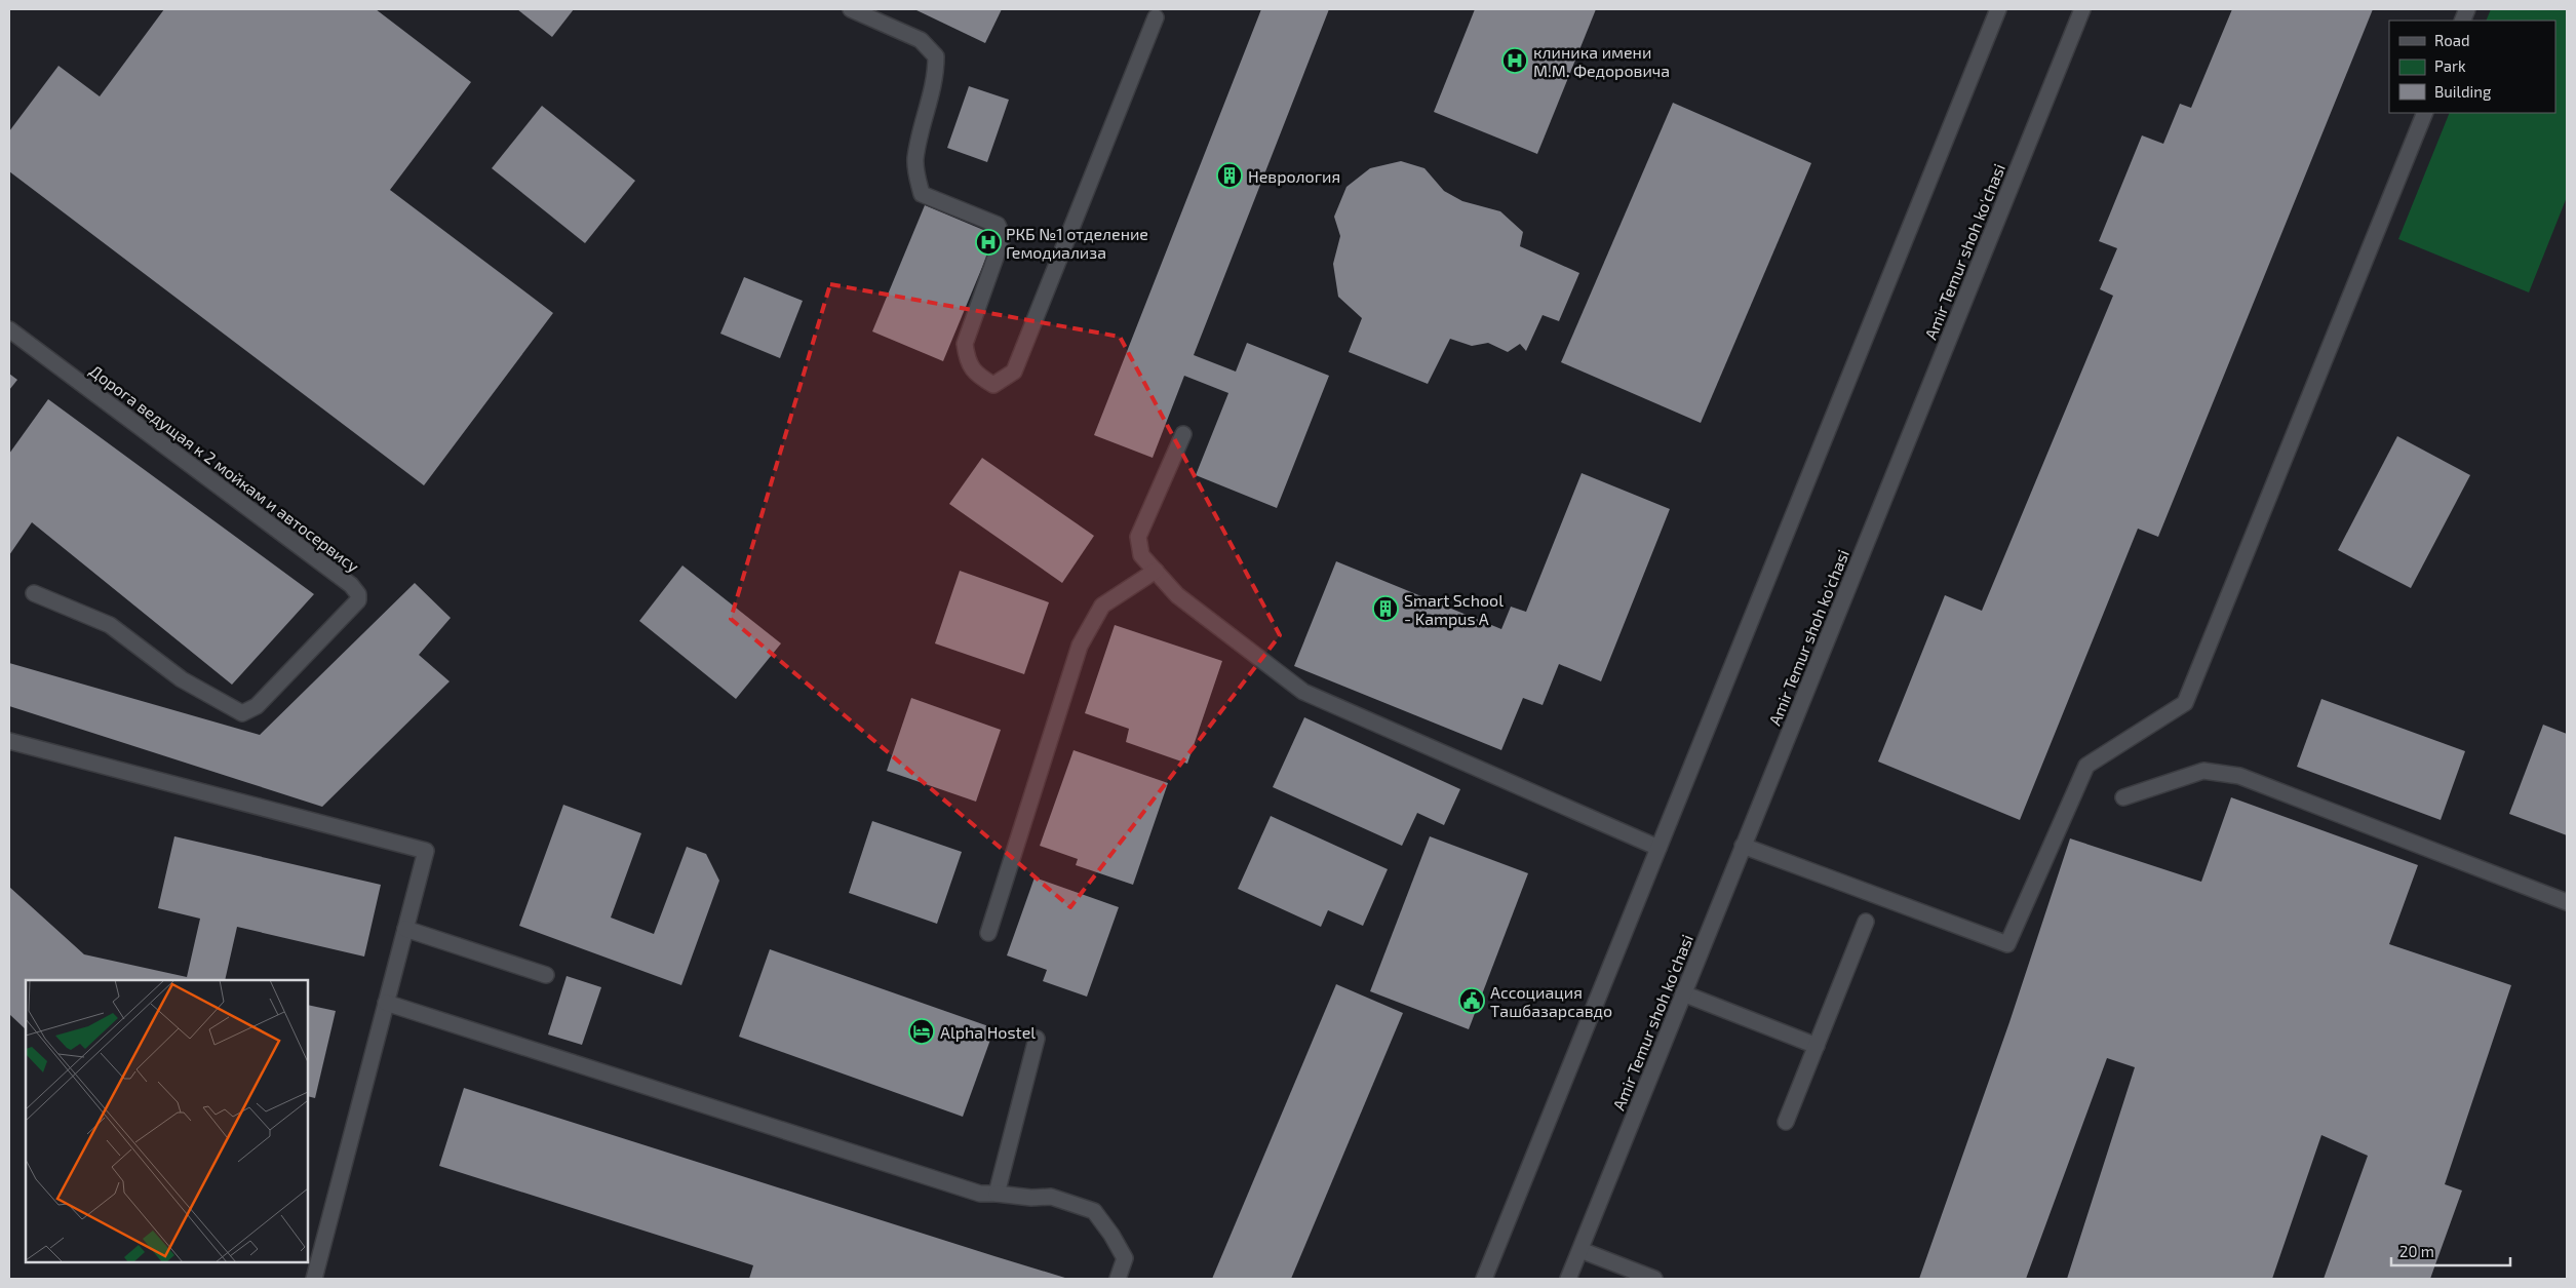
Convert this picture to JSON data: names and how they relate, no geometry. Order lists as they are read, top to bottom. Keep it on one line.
{"streets":{"main road":["Amir Temur shoh ko'chasi","Дорога ведущая к 2 мойкам и автосервису"]},"places":{"hospital":["клиника имени М.М. Федоровича","РКБ №1 отделение Гемодиализа"],"building":["Неврология","Smart School - Kampus A"],"public building":["Ассоциация Ташбазарсавдо"],"hotel":["Alpha Hostel"]},"legend":["Road","Park","Building"],"scale_bar":"20 m"}
